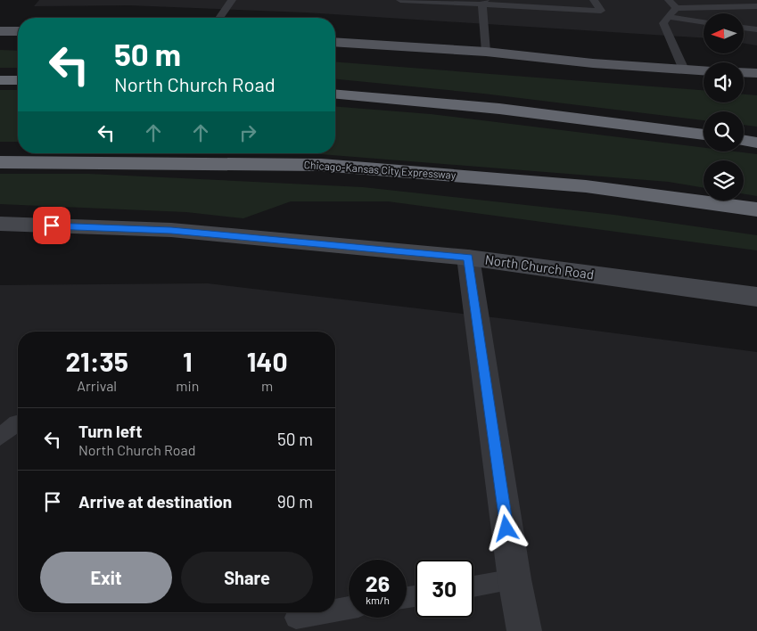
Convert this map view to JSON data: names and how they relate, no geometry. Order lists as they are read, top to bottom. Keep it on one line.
{"streets":{"highway":["Chicago-Kansas City Expressway"],"main road":["North Church Road"]},"north":"left","page":{"turn":["50 m","North Church Road"],"eta":["21:35","Arrival","1","min","140","m"],"list":[{"name":"Turn left","note":"North Church Road","value":"50 m"},{"name":"Arrive at destination","value":"90 m"}],"buttons":["Exit","Share"],"speed":"26 km/h","limit":"30"}}
